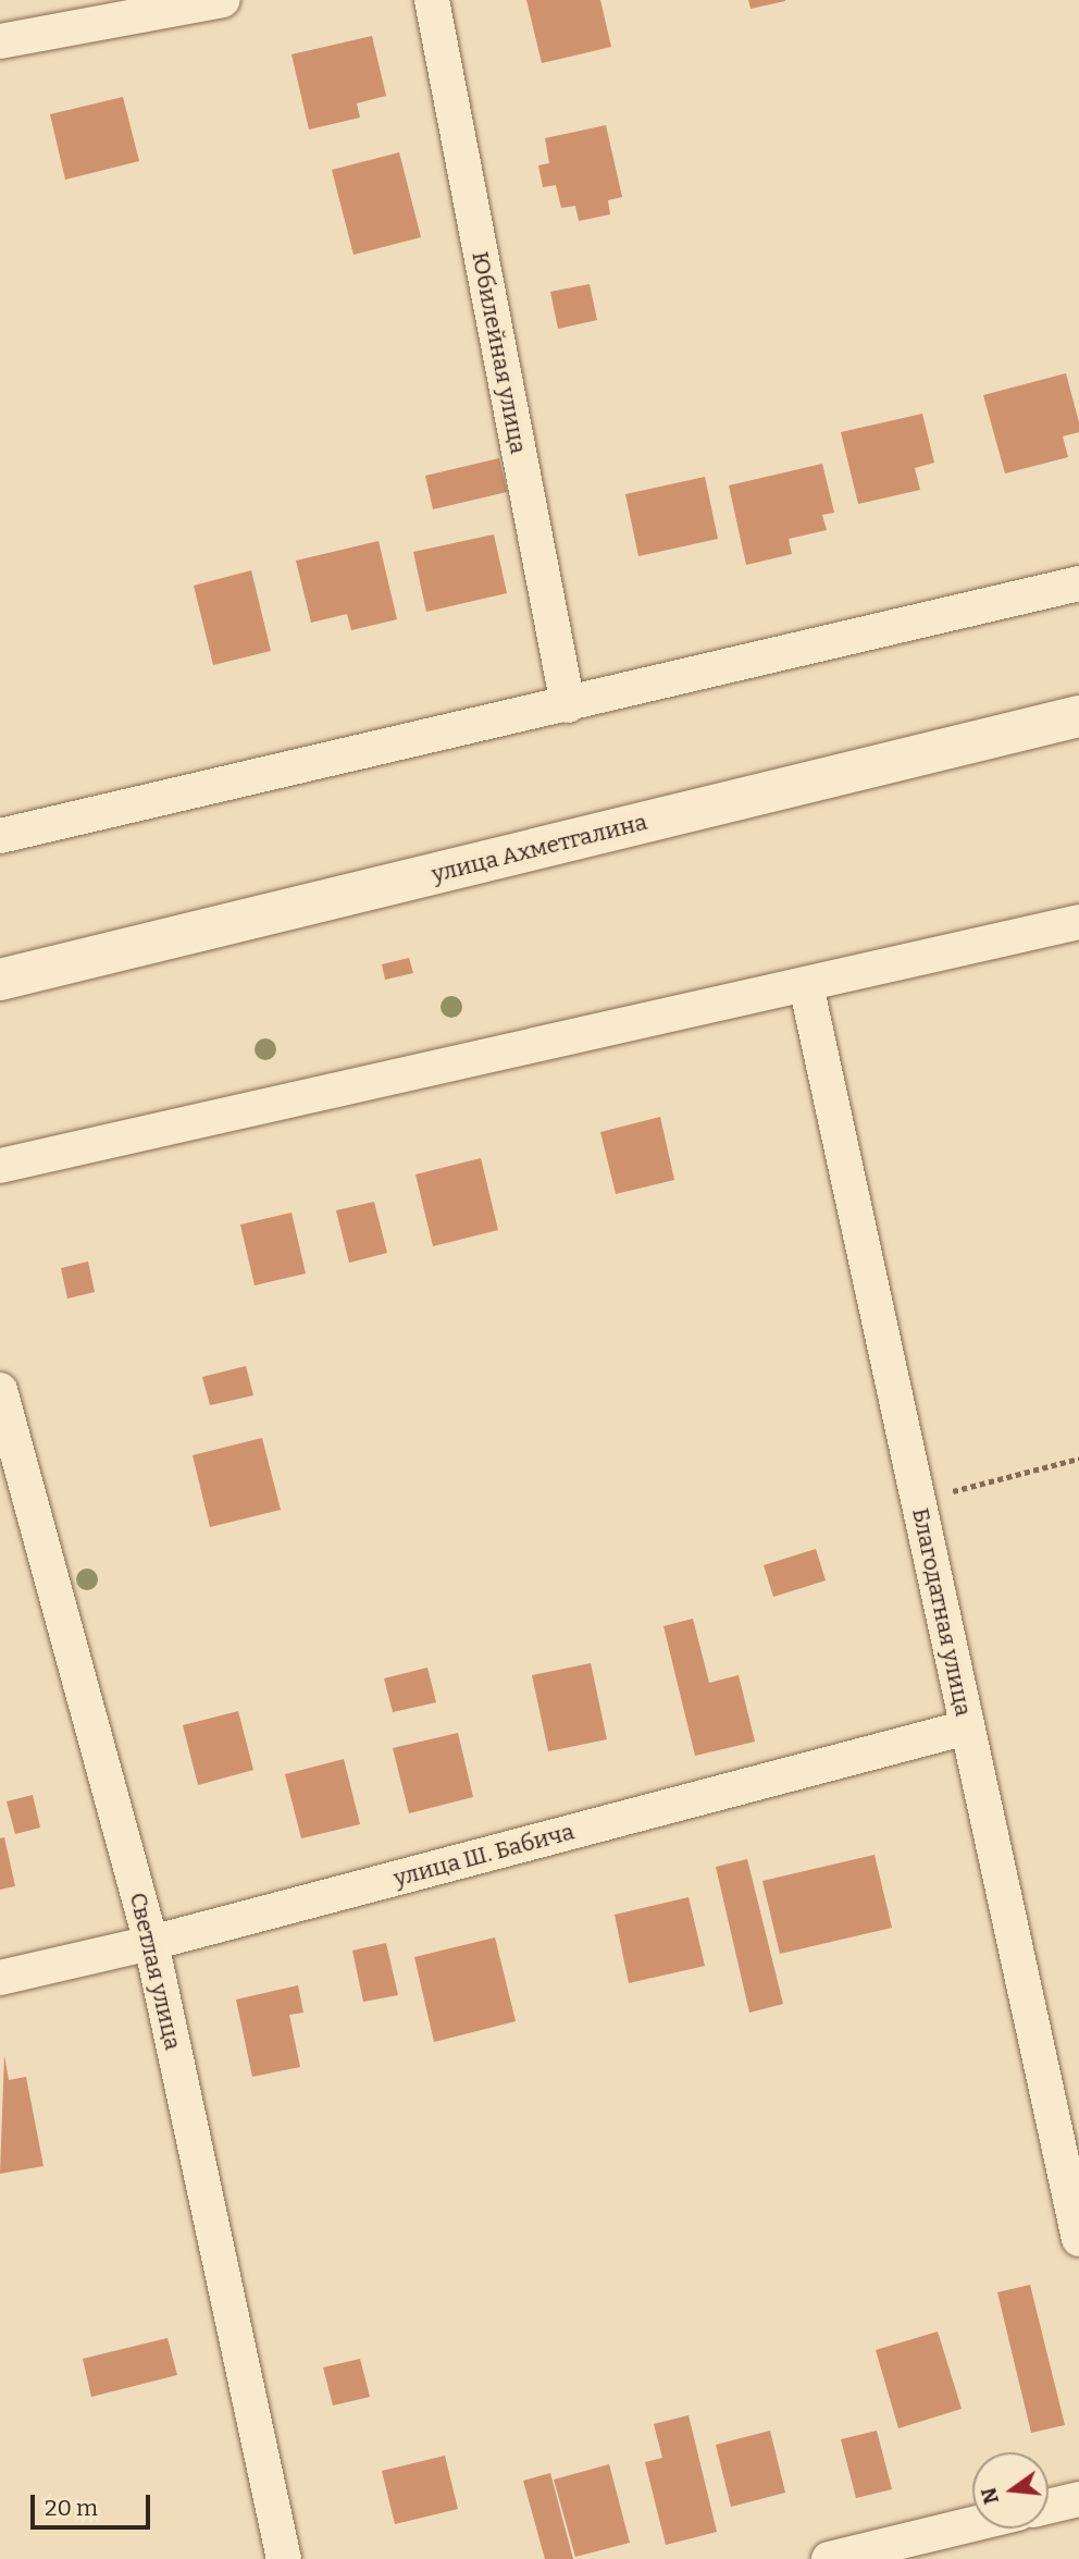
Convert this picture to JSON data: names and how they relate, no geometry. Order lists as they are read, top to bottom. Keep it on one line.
{"streets":{"main road":["улица Ахметгалина"],"street":["Юбилейная улица","Благодатная улица","улица Ш. Бабича","Светлая улица"]},"crossings":[["Благодатная улица","улица Ш. Бабича"],["улица Ш. Бабича","Светлая улица"]],"scale_bar":"20 m","north":"left"}
